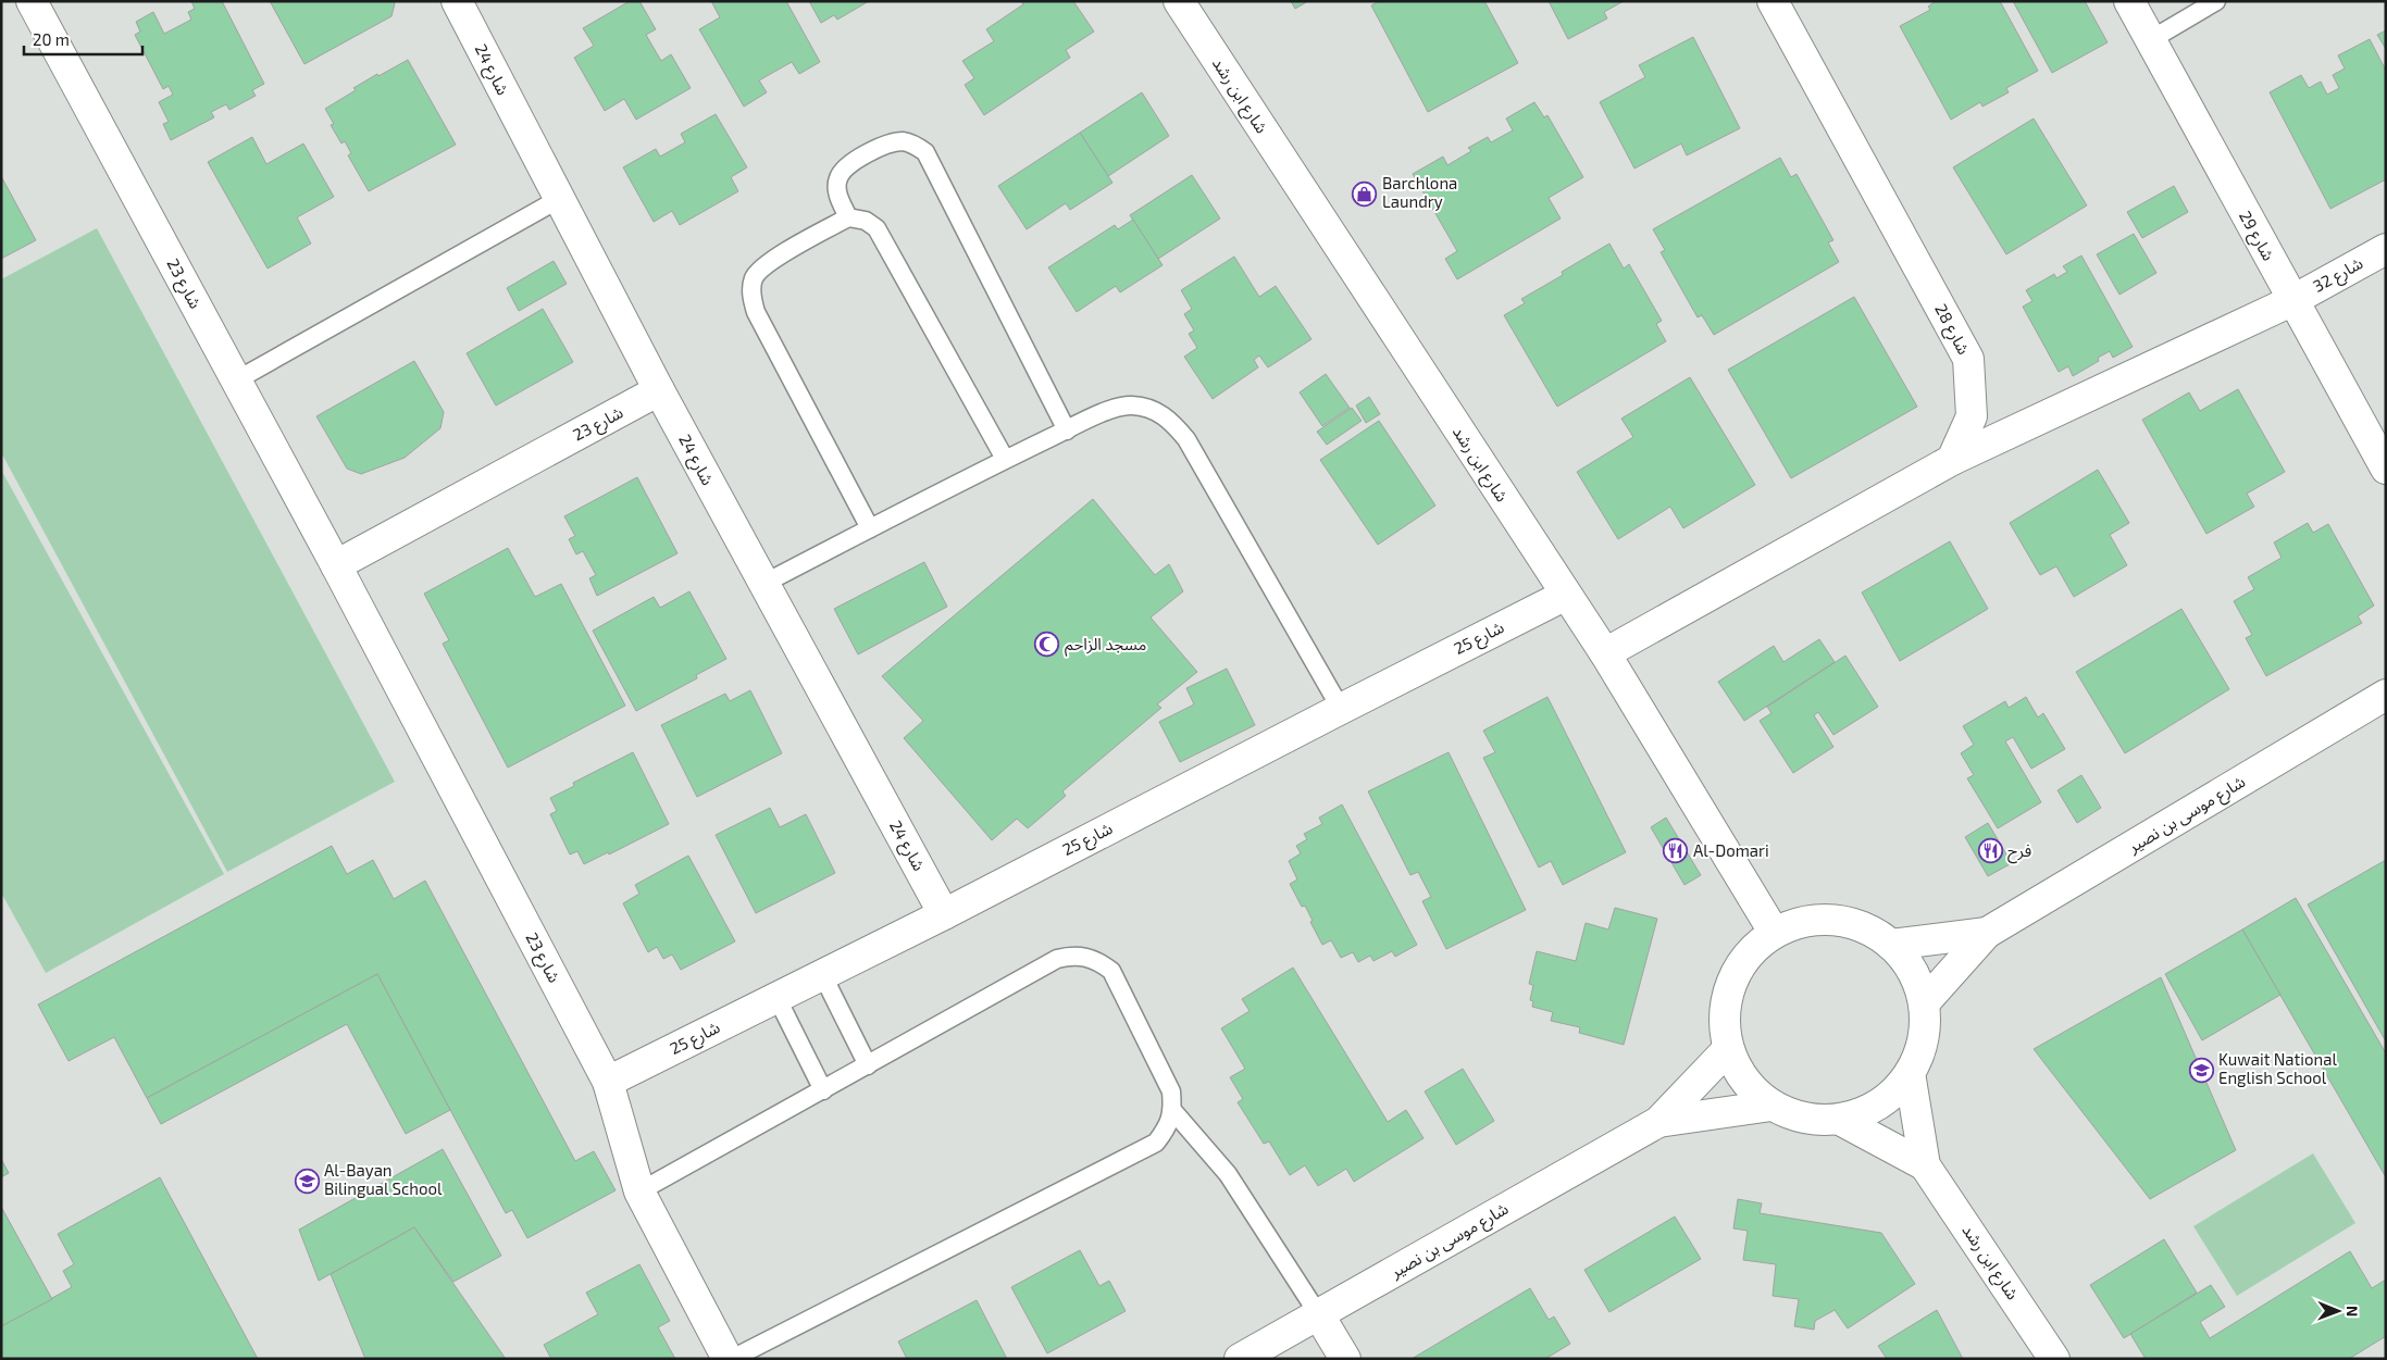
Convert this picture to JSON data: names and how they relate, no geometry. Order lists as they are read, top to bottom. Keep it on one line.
{"streets":{"street":["شارع 24","شارع ابن رشد","شارع 29","شارع 32","شارع 23","شارع 28","شارع 25","شارع موسى بن نصير"]},"crossings":[["شارع 24","شارع 23"],["شارع 24","شارع 25"],["شارع ابن رشد","شارع 25"],["شارع 29","شارع 32"],["شارع 32","شارع 28"],["شارع 23","شارع 25"]],"places":{"shop":["Barchlona Laundry"],"mosque":["مسجد الزاحم"],"restaurant":["Al-Domari","فرح"],"school or university":["Kuwait National English School","Al-Bayan Bilingual School"]},"scale_bar":"20 m","north":"right"}
